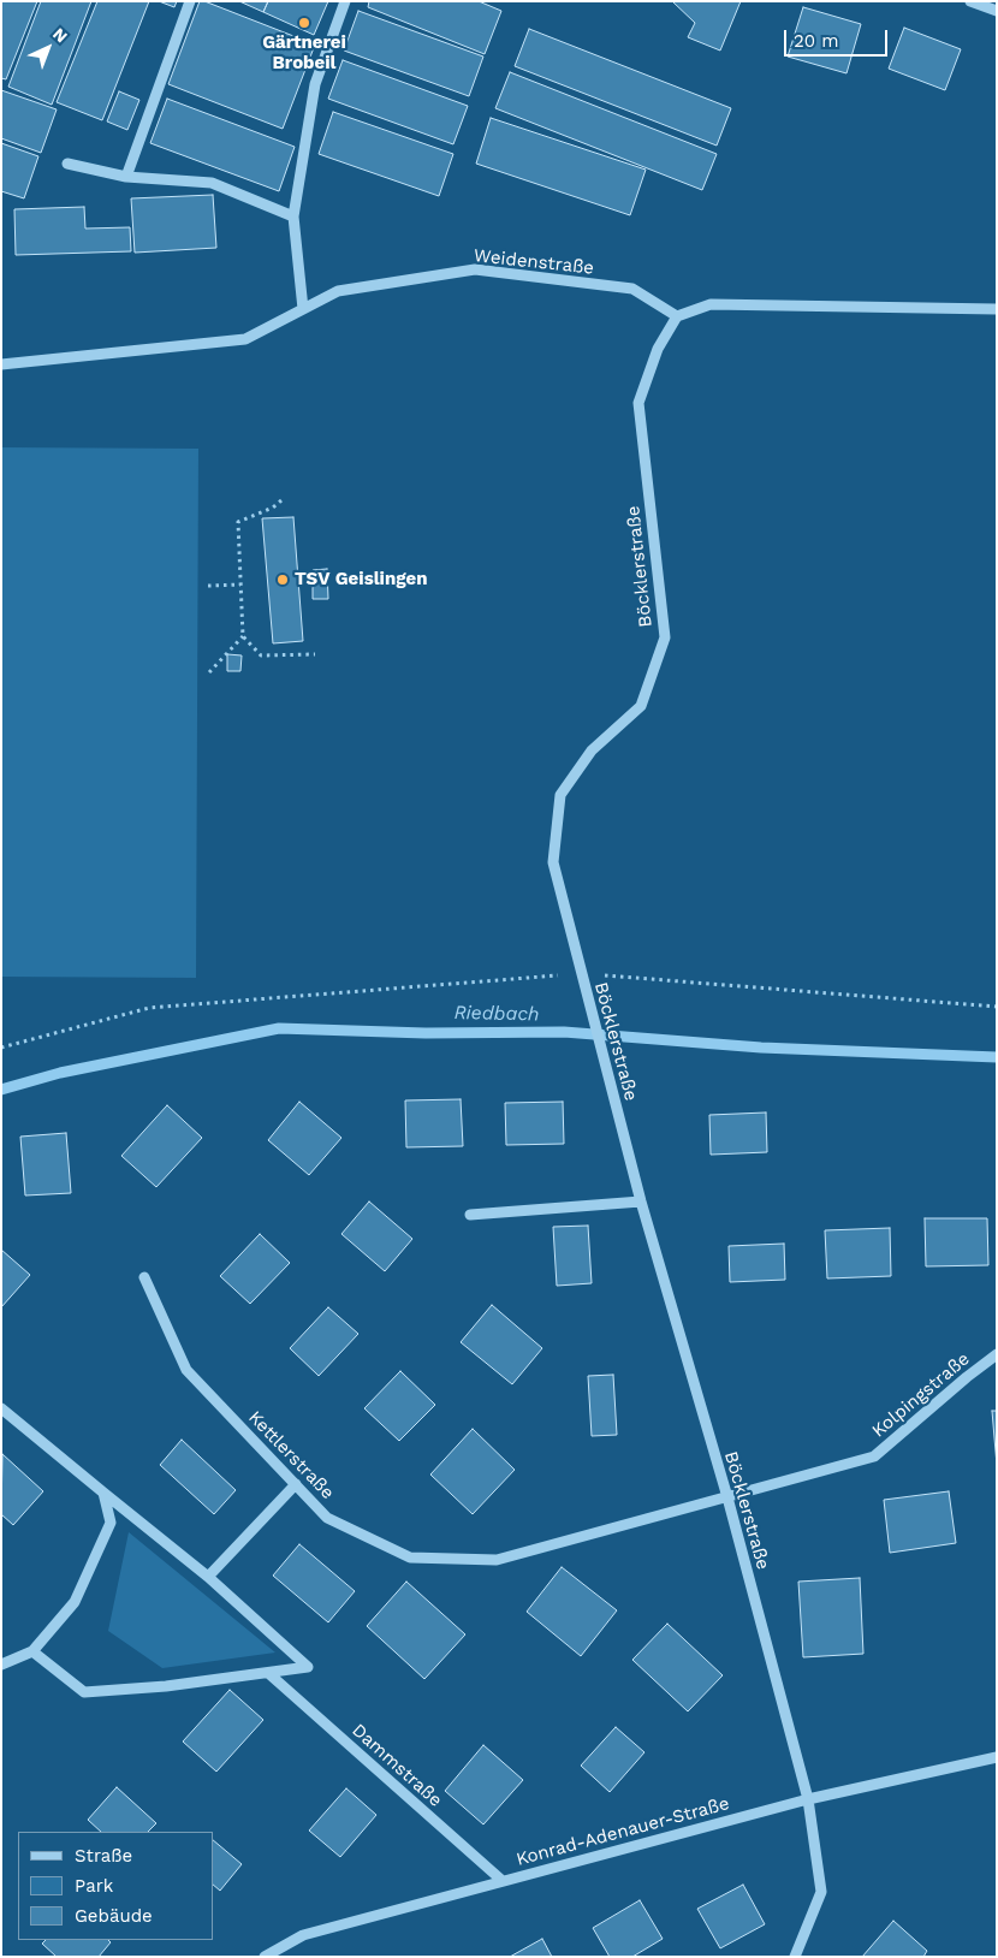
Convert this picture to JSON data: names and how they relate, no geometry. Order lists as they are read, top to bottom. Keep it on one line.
{"streets":{"street":["Weidenstraße","Böcklerstraße","Kolpingstraße","Kettlerstraße","Dammstraße","Konrad-Adenauer-Straße"]},"crossings":[["Weidenstraße","Böcklerstraße"],["Böcklerstraße","Kolpingstraße"],["Böcklerstraße","Kettlerstraße"],["Böcklerstraße","Konrad-Adenauer-Straße"],["Kolpingstraße","Kettlerstraße"],["Dammstraße","Konrad-Adenauer-Straße"]],"water":["Riedbach"],"places":["Gärtnerei Brobeil","TSV Geislingen"],"legend":["Straße","Park","Gebäude"],"scale_bar":"20 m","north":"top right"}
